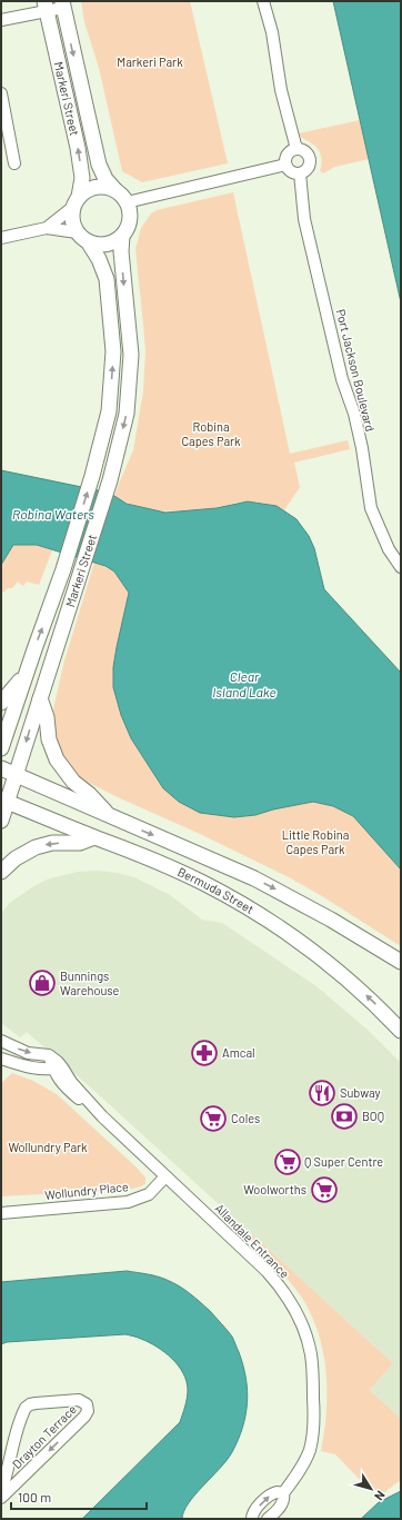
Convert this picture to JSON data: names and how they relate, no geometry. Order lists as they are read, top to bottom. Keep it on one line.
{"streets":{"main road":["Markeri Street","Bermuda Street"],"street":["Port Jackson Boulevard","Wollundry Place","Allandale Entrance","Drayton Terrace"]},"crossings":[["Markeri Street","Bermuda Street"],["Wollundry Place","Allandale Entrance"]],"water":["Robina Waters","Clear Island Lake"],"parks":["Markeri Park","Robina Capes Park","Little Robina Capes Park","Wollundry Park"],"places":{"shop":["Bunnings Warehouse"],"pharmacy":["Amcal"],"restaurant":["Subway"],"bank":["BOQ"],"supermarket":["Coles","Q Super Centre","Woolworths"]},"scale_bar":"100 m","north":"bottom right"}
